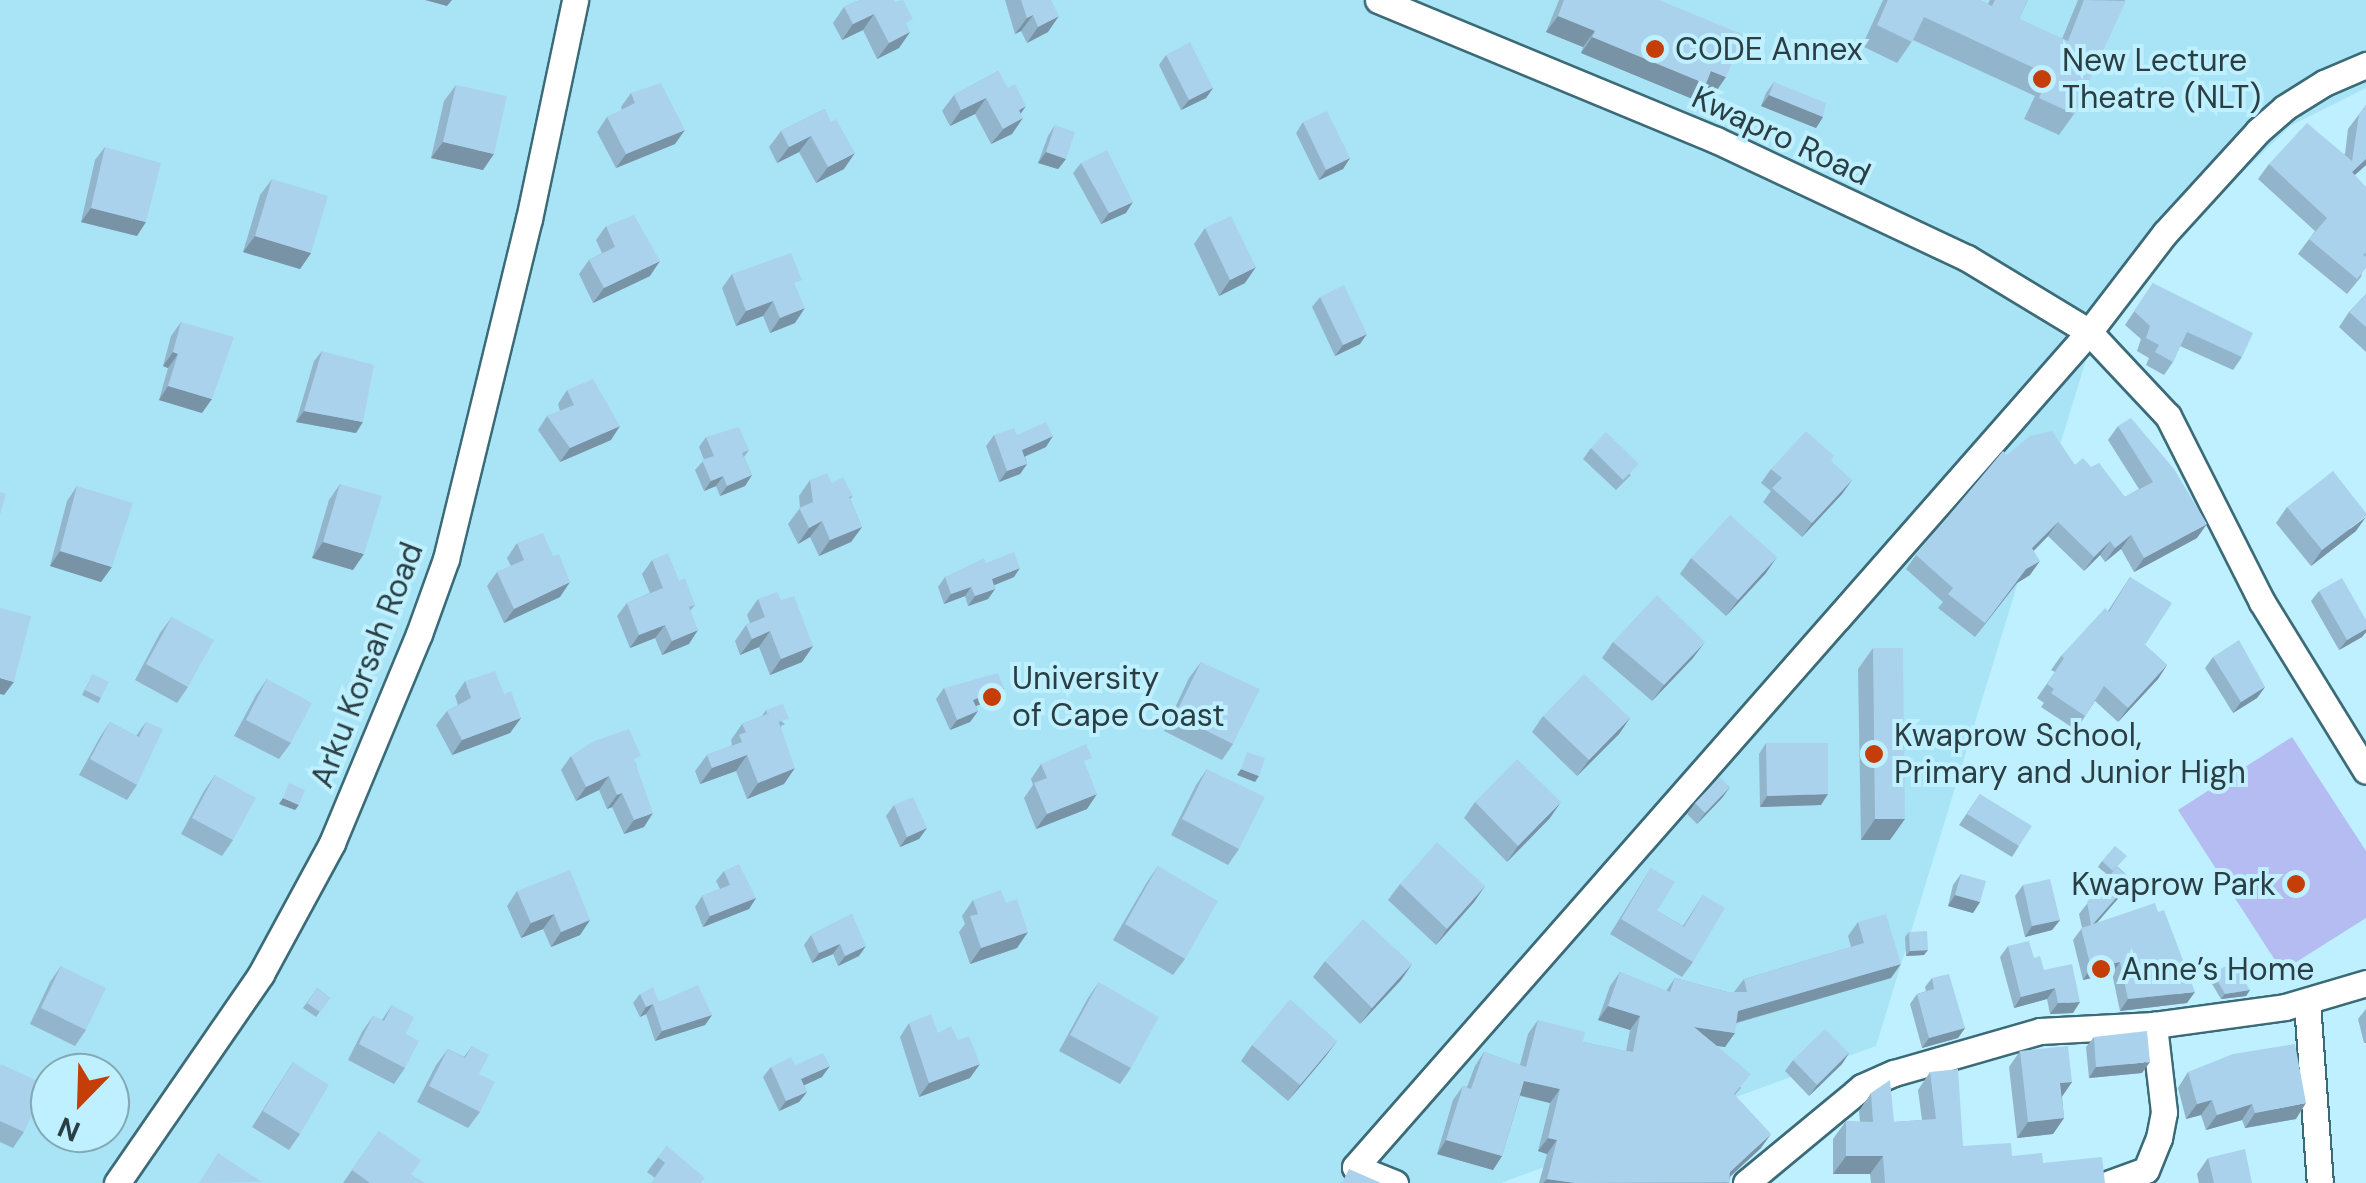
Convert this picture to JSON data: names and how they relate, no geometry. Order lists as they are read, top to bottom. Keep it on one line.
{"streets":{"street":["Kwapro Road","Arku Korsah Road"]},"places":["CODE Annex","New Lecture Theatre (NLT)","University of Cape Coast","Kwaprow School, Primary and Junior High","Kwaprow Park","Anne’s Home"],"north":"bottom left"}
